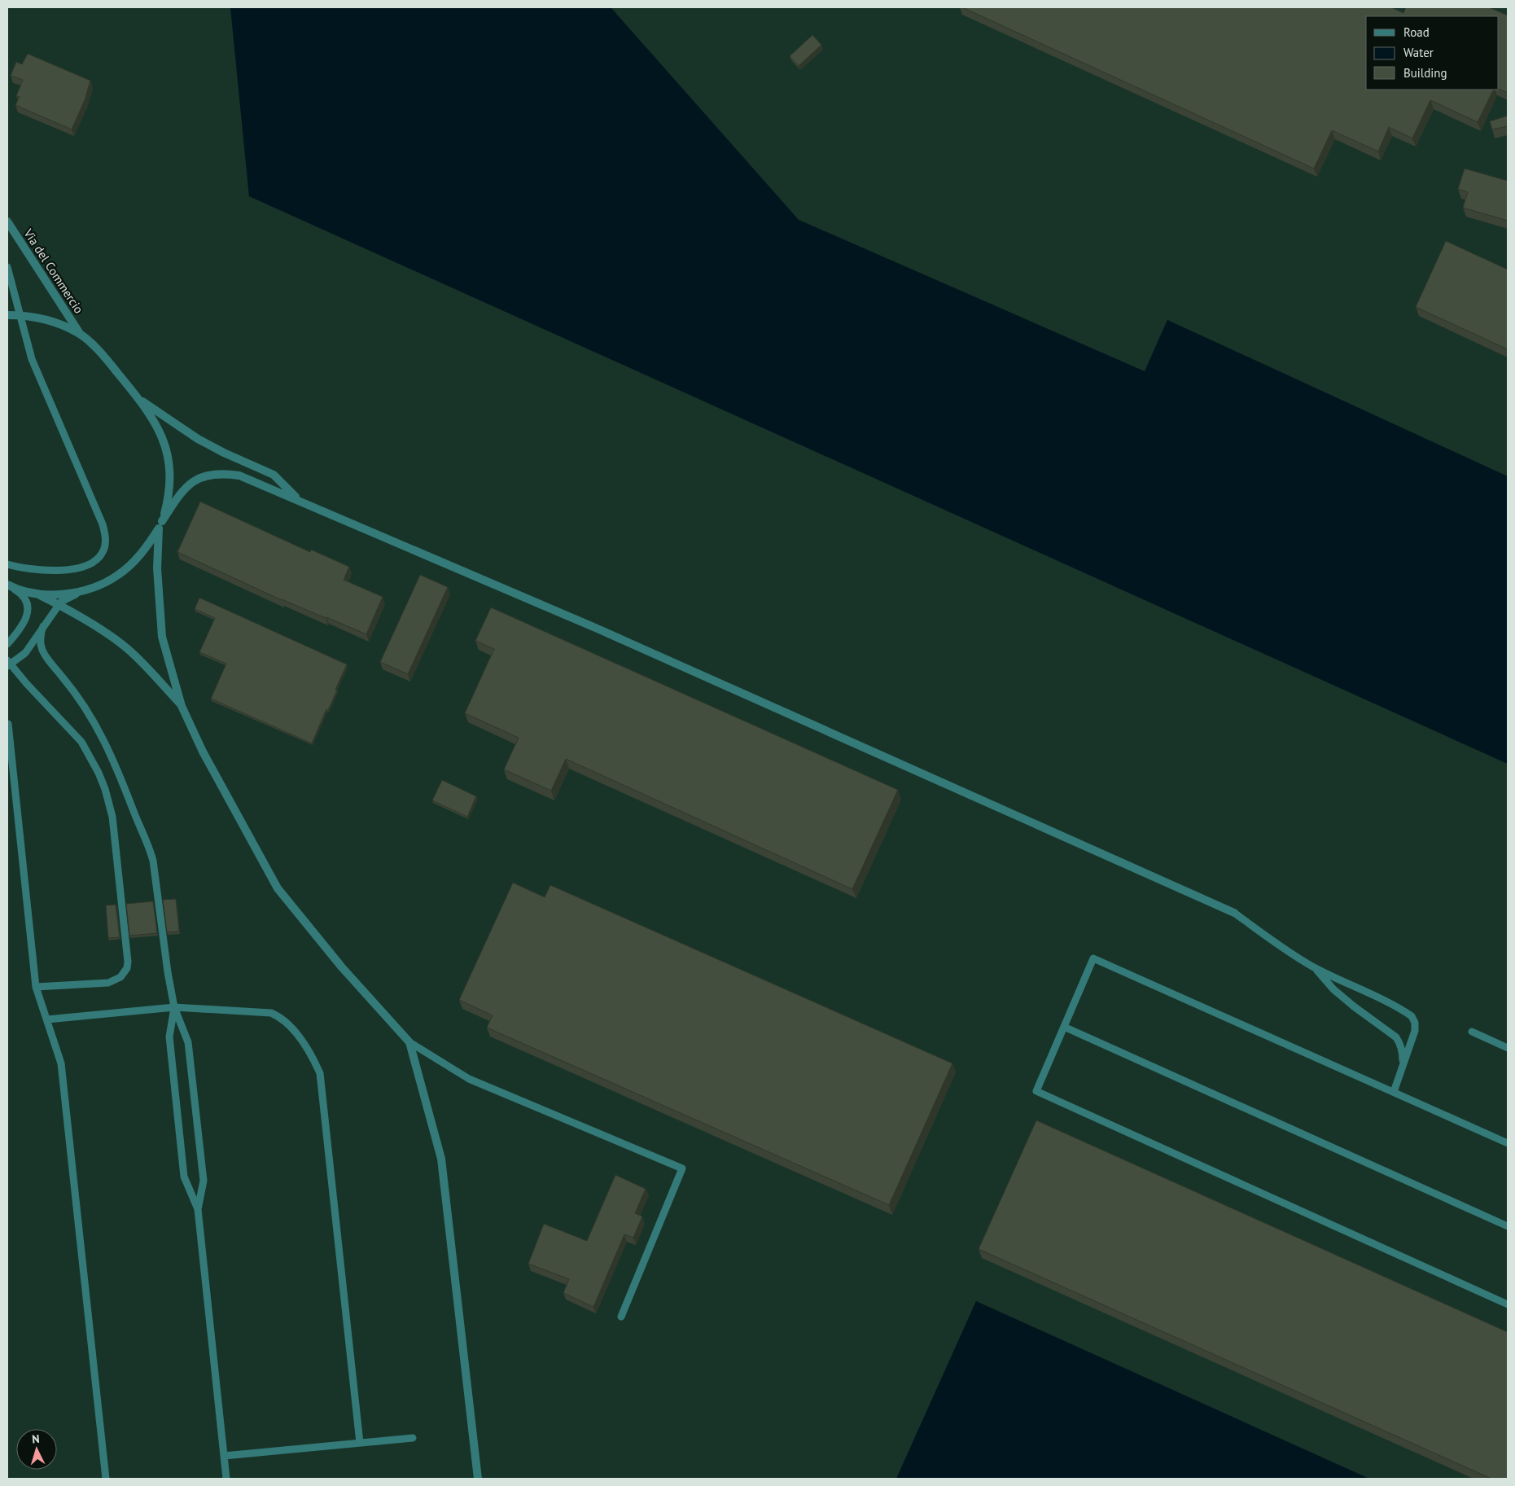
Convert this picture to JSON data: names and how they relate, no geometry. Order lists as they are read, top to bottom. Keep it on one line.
{"streets":{"street":["Via del Commercio"]},"legend":["Road","Water","Building"],"north":"top"}
